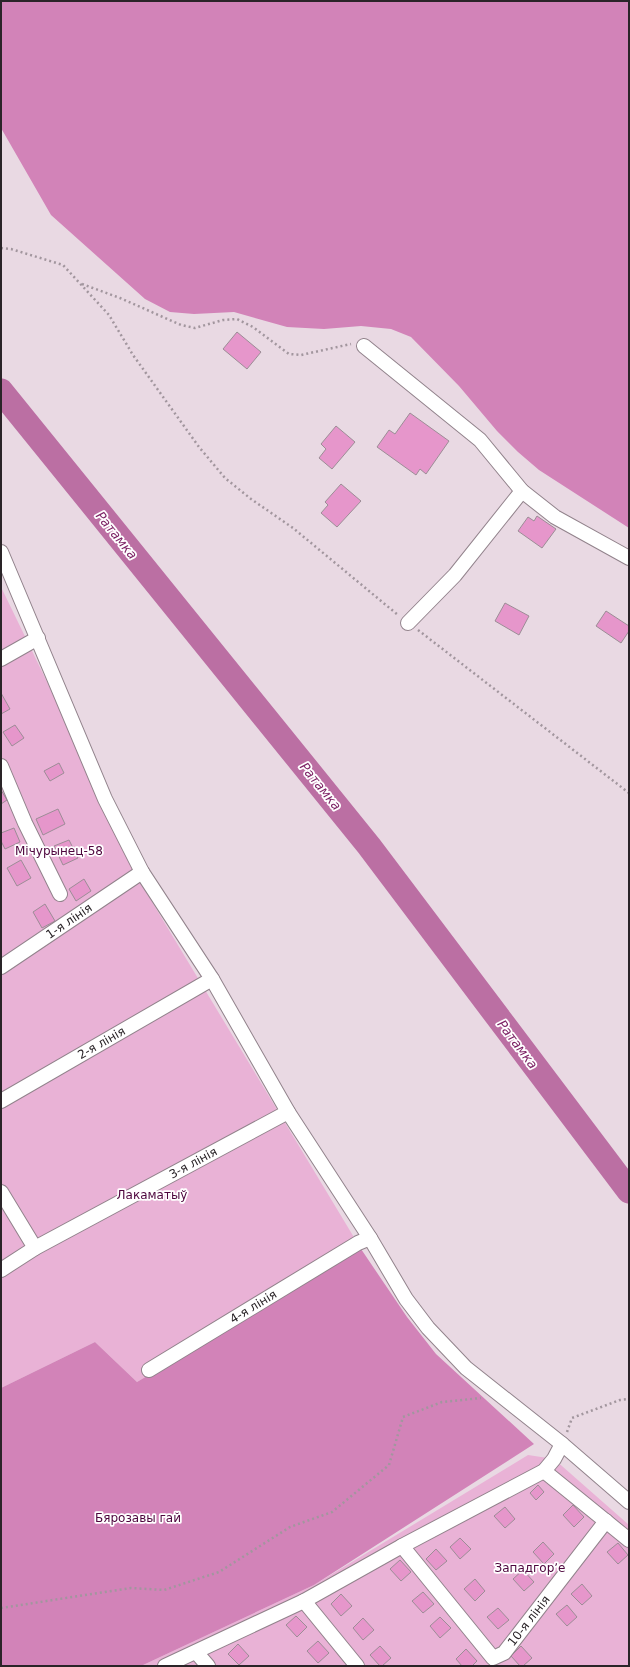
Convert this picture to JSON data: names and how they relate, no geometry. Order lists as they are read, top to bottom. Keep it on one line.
{"streets":{"street":["1-я лінія","2-я лінія","3-я лінія","4-я лінія","10-я лінія"]},"water":["Ратамка"],"parks":["Мічурынец-58","Лакаматыў","Бярозавы гай","Западгорʼе"]}
